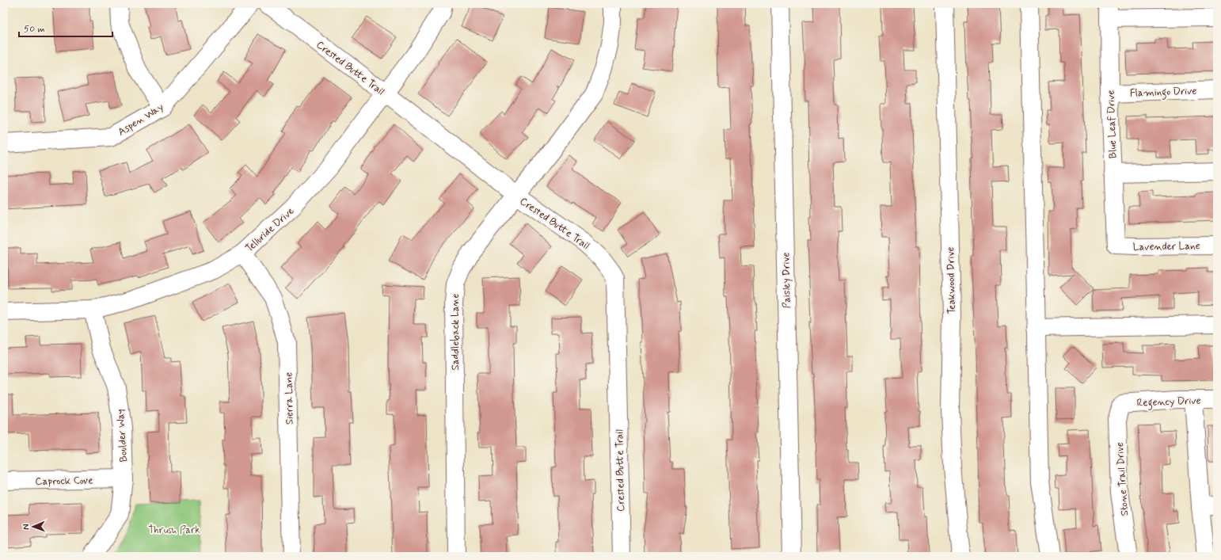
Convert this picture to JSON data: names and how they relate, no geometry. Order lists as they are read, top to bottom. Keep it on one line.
{"streets":{"street":["Crested Butte Trail","Flamingo Drive","Aspen Way","Blue Leaf Drive","Telluride Drive","Lavender Lane","Paisley Drive","Teakwood Drive","Saddleback Lane","Sierra Lane","Regency Drive","Boulder Way","Stone Trail Drive","Caprock Cove"]},"crossings":[["Crested Butte Trail","Telluride Drive"],["Crested Butte Trail","Saddleback Lane"],["Flamingo Drive","Blue Leaf Drive"],["Blue Leaf Drive","Lavender Lane"],["Telluride Drive","Sierra Lane"],["Telluride Drive","Boulder Way"],["Regency Drive","Stone Trail Drive"],["Boulder Way","Caprock Cove"]],"parks":["Thrush Park"],"scale_bar":"50 m","north":"left"}
